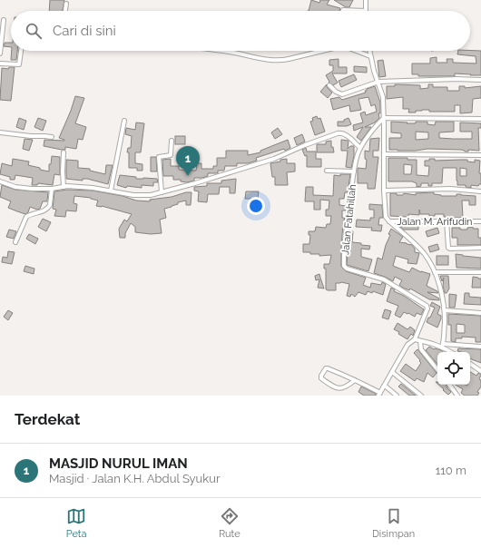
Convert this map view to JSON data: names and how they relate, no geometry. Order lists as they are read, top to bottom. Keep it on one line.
{"streets":{"street":["Jalan Fatahillah","Jalan M. Arifudin"]},"page":{"search":"Cari di sini","pins":"1","heading":"Terdekat","list":[{"mark":"1","name":"MASJID NURUL IMAN","note":"Masjid · Jalan K.H. Abdul Syukur","value":"110 m"}],"nav":["Peta","Rute","Disimpan"]}}
